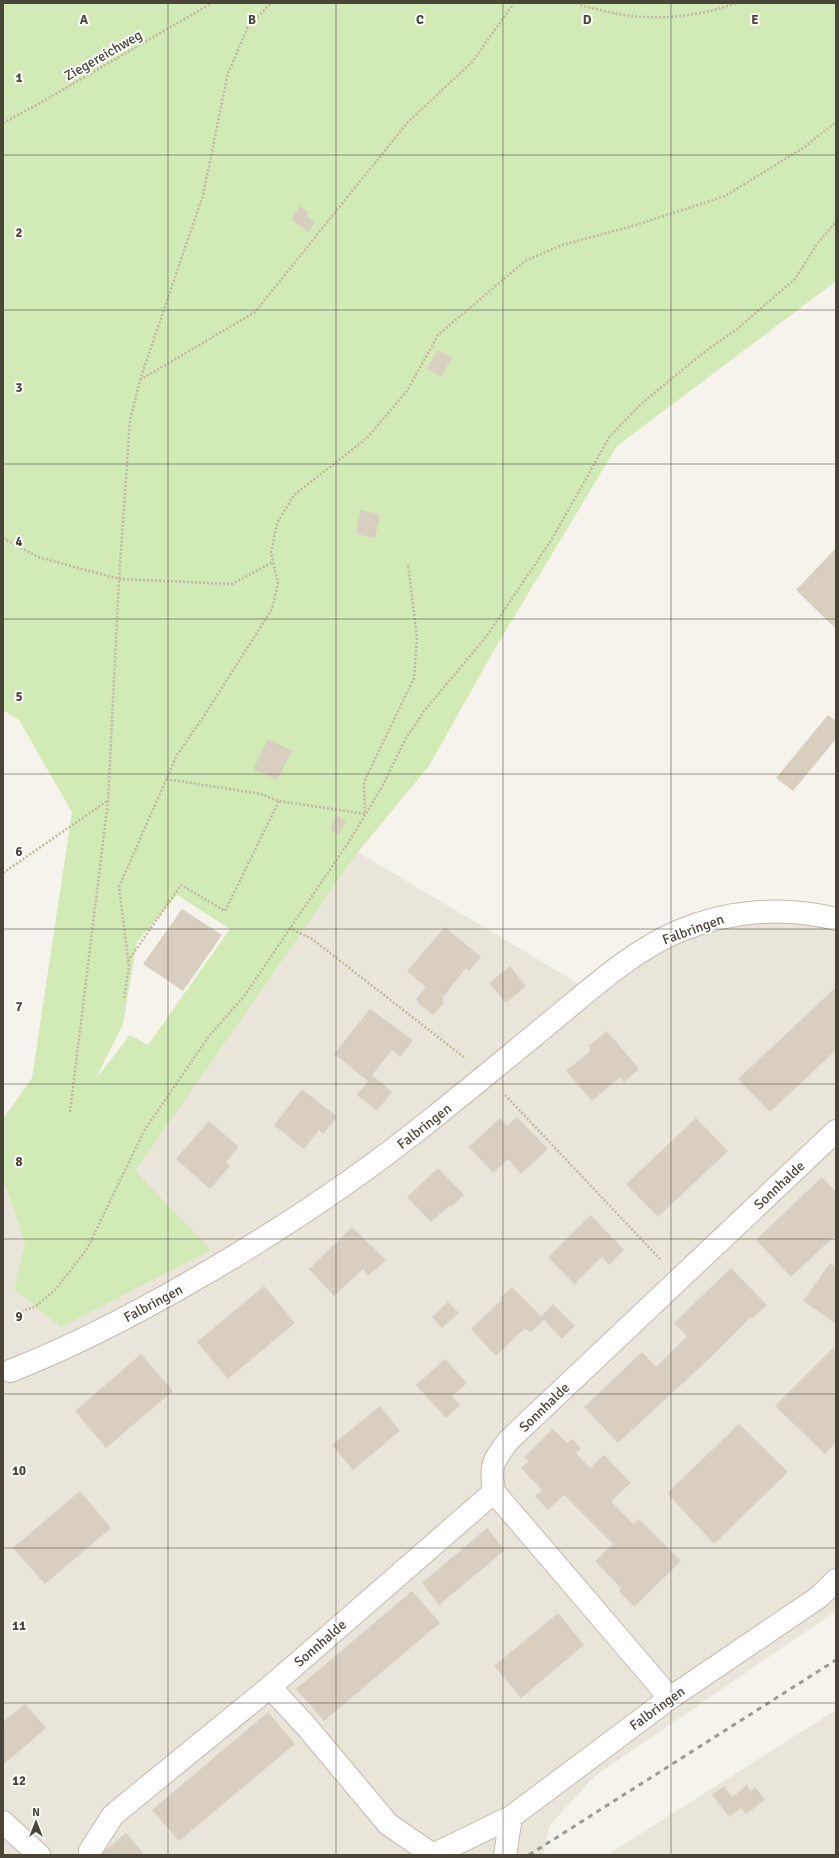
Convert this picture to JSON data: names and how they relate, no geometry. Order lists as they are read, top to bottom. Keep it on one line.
{"streets":{"street":["Falbringen","Sonnhalde"],"path":["Ziegereichweg"]},"north":"top","grid":{"columns":["A","B","C","D","E"],"rows":["1","2","3","4","5","6","7","8","9","10","11","12"]}}
